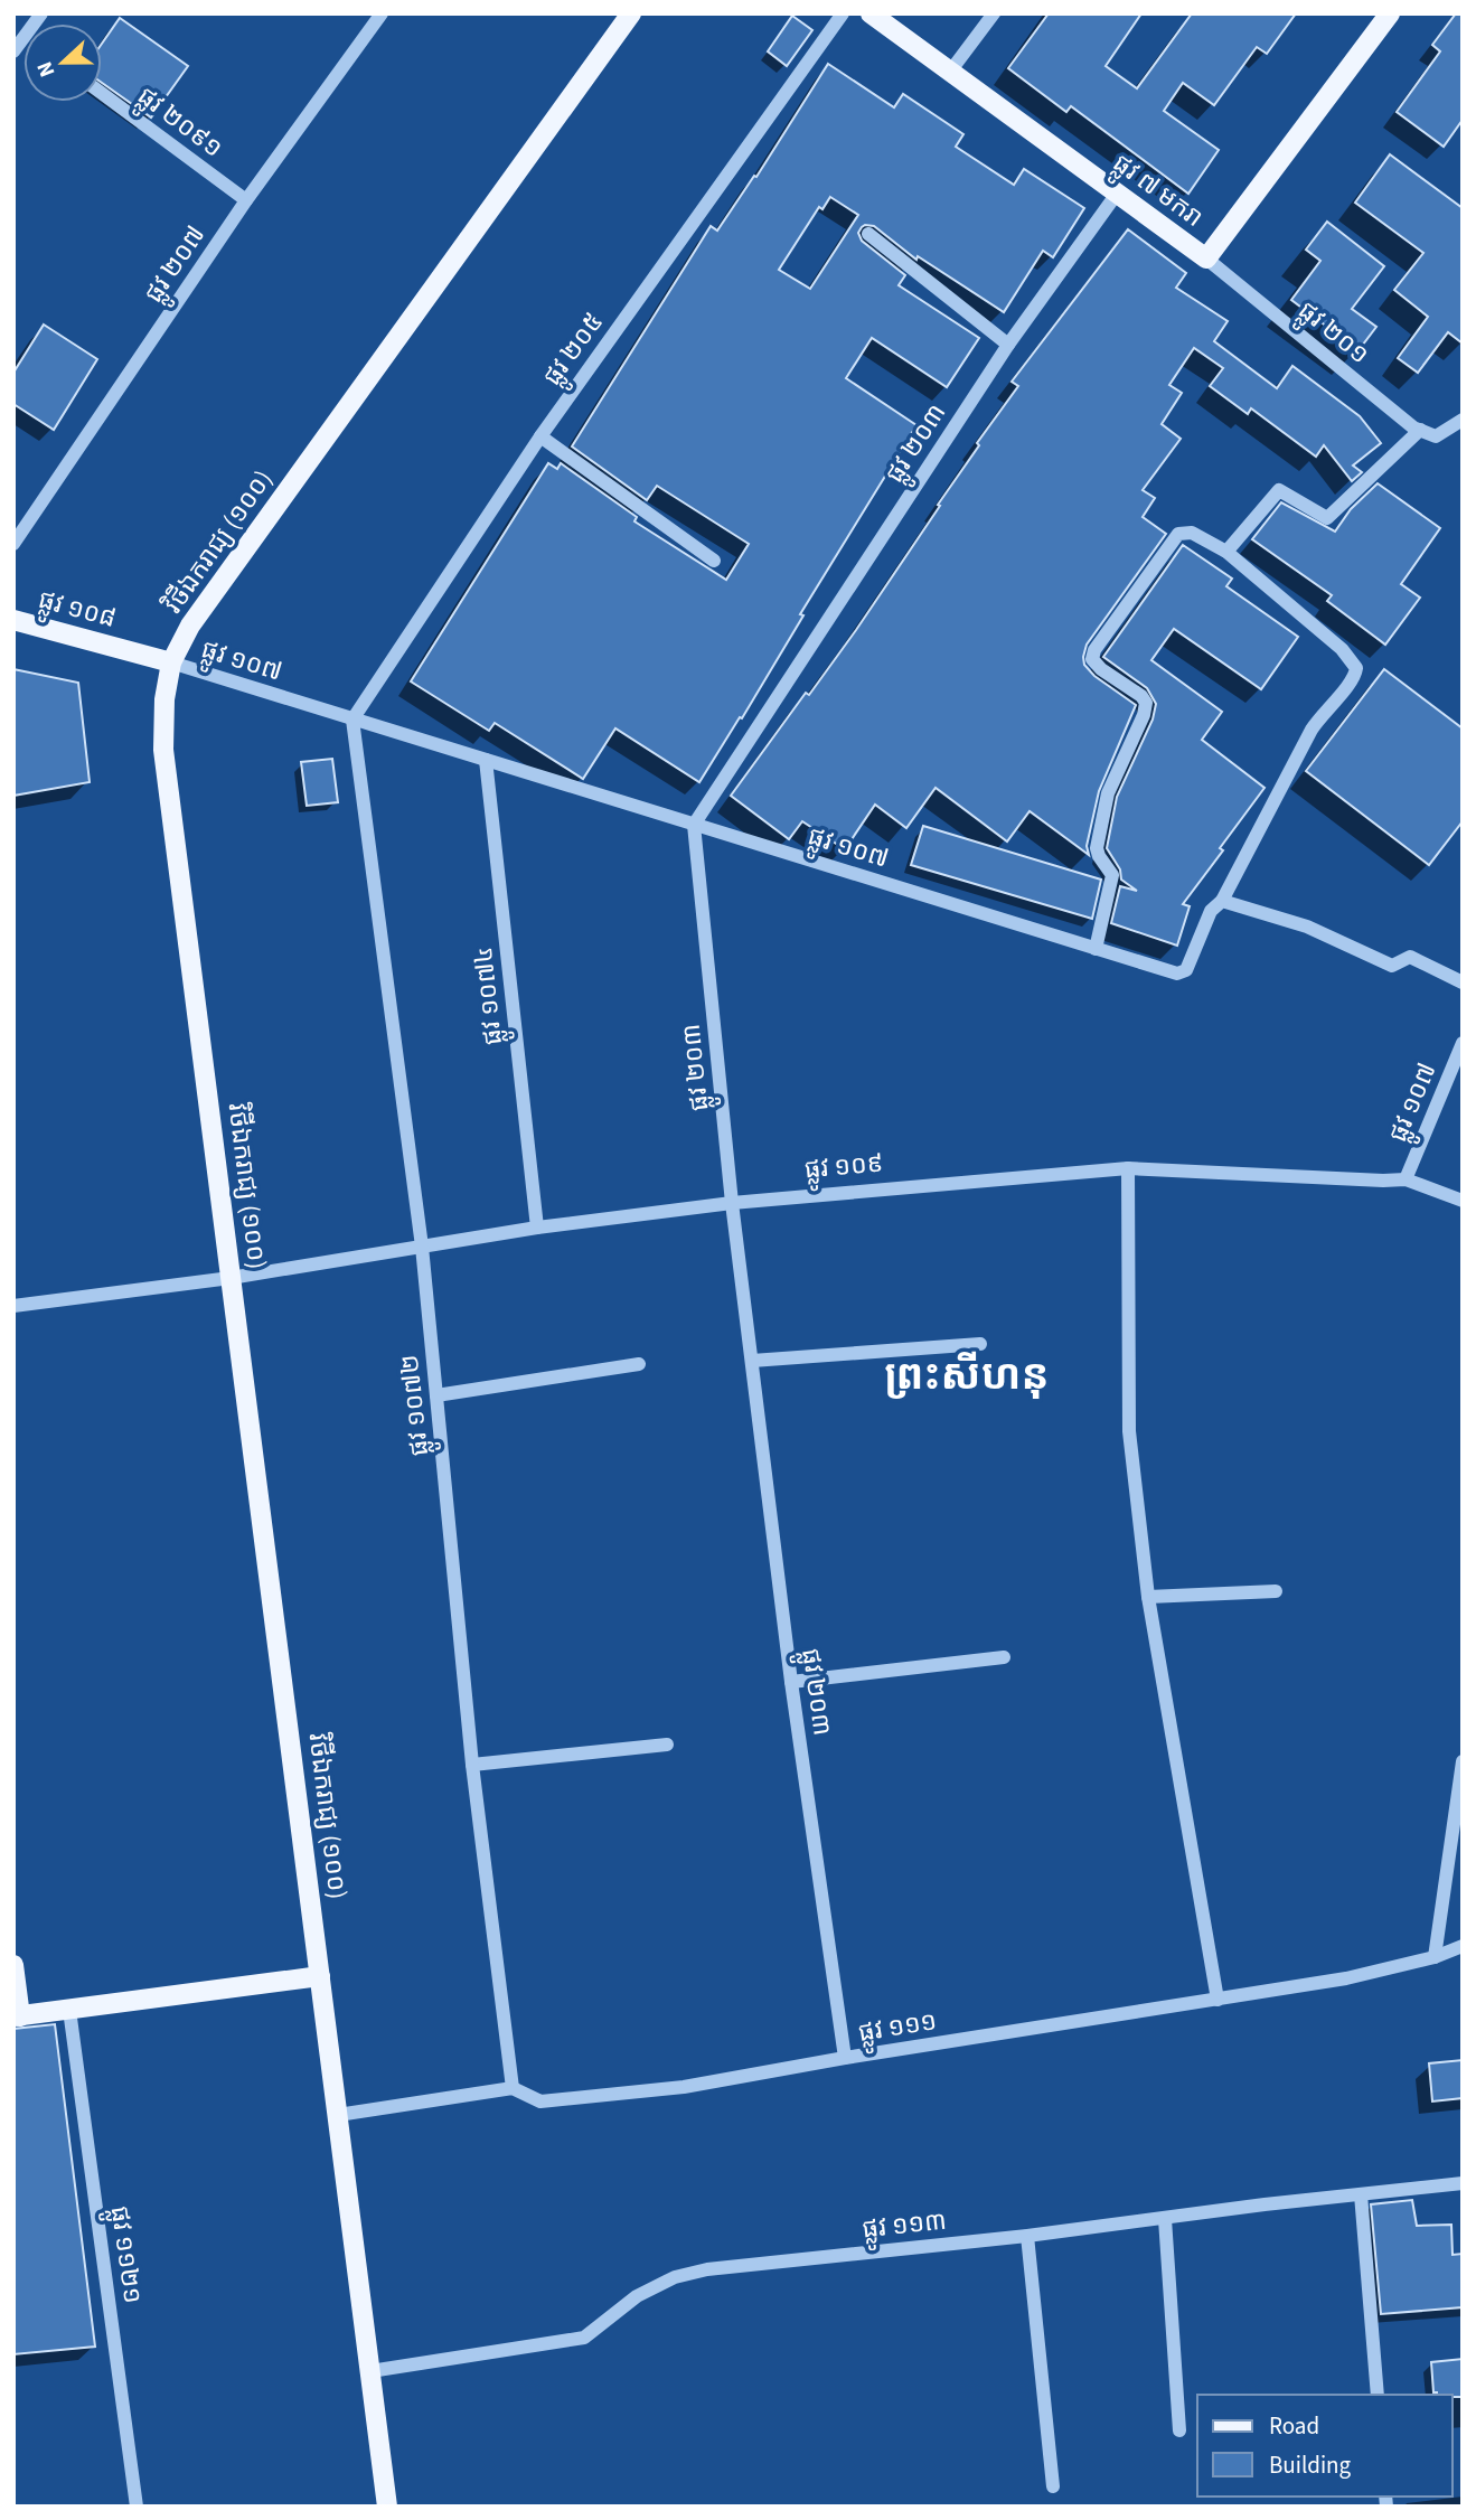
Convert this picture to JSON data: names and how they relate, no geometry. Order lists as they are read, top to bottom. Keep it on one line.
{"streets":{"main road":["ផ្លូវ ៧ មករា","វិថីឯករាជ្យ (១០០)","ផ្លូវ ១០៨"],"street":["ផ្លូវ ២០៩១","ផ្លូវ ២០៧","ផ្លូវ ២០១","ផ្លូវ ២០៥","ផ្លូវ ២០៣","ផ្លូវ ១០៧","ផ្លូវ ១០៧៤","ផ្លូវ ១០៩","ផ្លូវ ១០៧២","ផ្លូវ ១១១","ផ្លូវ ១១៣","ផ្លូវ ១១២១"]},"crossings":[["ផ្លូវ ២០៩១","ផ្លូវ ២០៧"],["ផ្លូវ ៧ មករា","ផ្លូវ ២០១"],["ផ្លូវ ៧ មករា","ផ្លូវ ២០៣"],["ផ្លូវ ២០៥","ផ្លូវ ១០៧"],["ផ្លូវ ២០៥","ផ្លូវ ១០៧២"],["ផ្លូវ ២០៣","ផ្លូវ ១០៧"],["ផ្លូវ ២០៣","ផ្លូវ ១០៩"],["ផ្លូវ ២០៣","ផ្លូវ ១១១"],["វិថីឯករាជ្យ (១០០)","ផ្លូវ ១០៨"],["វិថីឯករាជ្យ (១០០)","ផ្លូវ ១០៧"],["វិថីឯករាជ្យ (១០០)","ផ្លូវ ១០៩"],["វិថីឯករាជ្យ (១០០)","ផ្លូវ ១១១"],["វិថីឯករាជ្យ (១០០)","ផ្លូវ ១១៣"],["ផ្លូវ ១០៨","ផ្លូវ ១០៧"],["ផ្លូវ ១០៧","ផ្លូវ ១០៧៤"],["ផ្លូវ ១០៧","ផ្លូវ ១០៩"],["ផ្លូវ ១០៧","ផ្លូវ ១០៧២"],["ផ្លូវ ១០៧៤","ផ្លូវ ១០៩"],["ផ្លូវ ១០៩","ផ្លូវ ១០៧២"],["ផ្លូវ ១០៧២","ផ្លូវ ១១១"]],"districts":["ព្រះសីហនុ"],"legend":["Road","Building"],"north":"left"}
